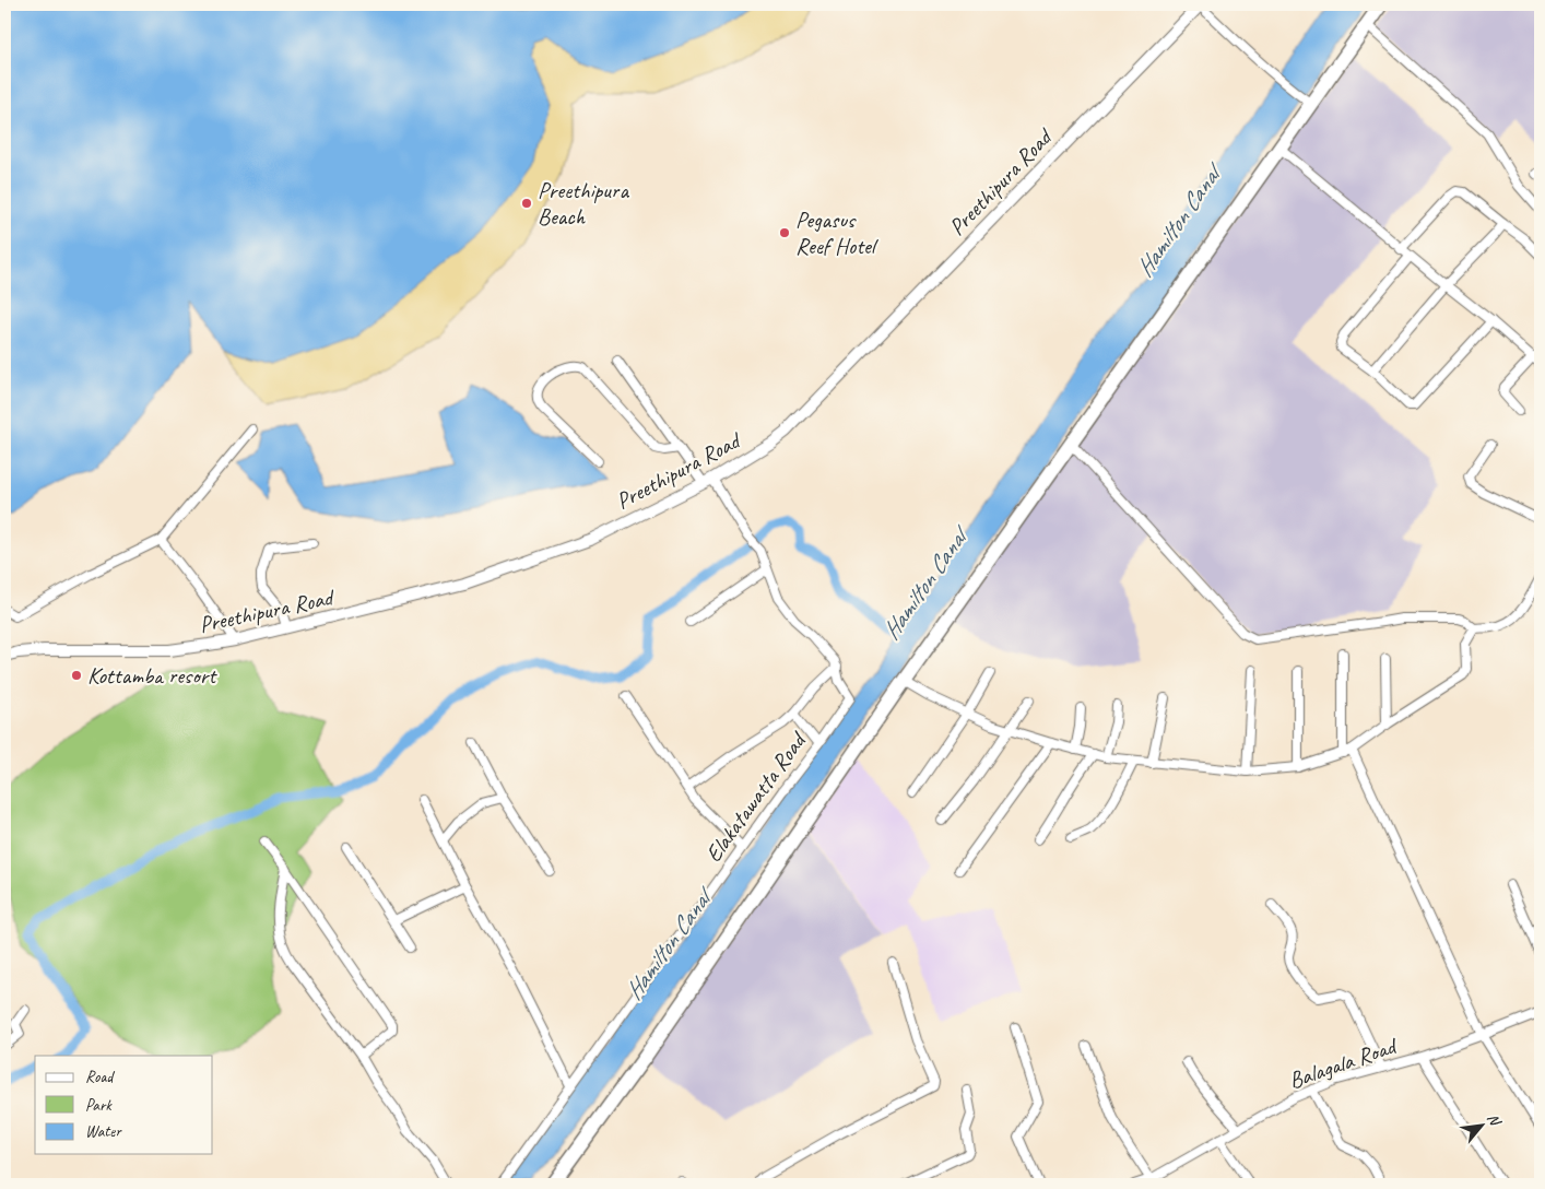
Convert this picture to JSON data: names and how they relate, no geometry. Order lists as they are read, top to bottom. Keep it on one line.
{"streets":{"street":["Preethipura Road","Elakatawatta Road","Balagala Road"]},"water":["Hamilton Canal"],"places":["Preethipura Beach","Pegasus Reef Hotel","Kottamba resort"],"legend":["Road","Park","Water"],"north":"top right"}
